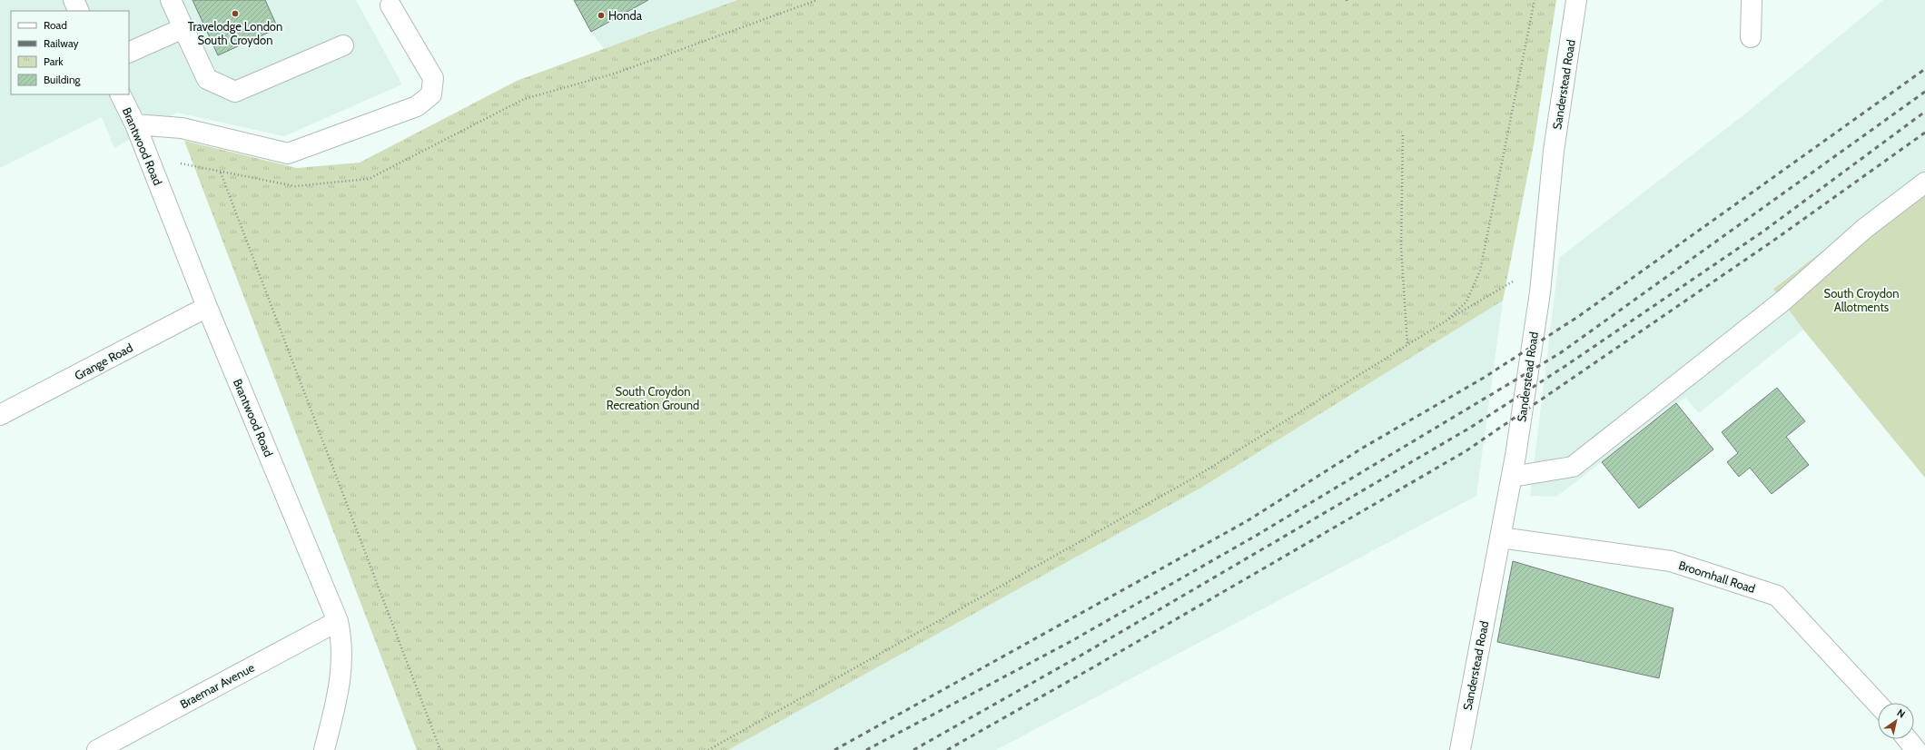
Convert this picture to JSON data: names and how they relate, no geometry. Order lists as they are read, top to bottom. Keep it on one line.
{"streets":{"street":["Sanderstead Road","Brantwood Road","Grange Road","Broomhall Road","Braemar Avenue"]},"crossings":[["Sanderstead Road","Broomhall Road"],["Brantwood Road","Grange Road"],["Brantwood Road","Braemar Avenue"]],"parks":["South Croydon Allotments","South Croydon Recreation Ground"],"places":["Travelodge London South Croydon","Honda"],"legend":["Road","Railway","Park","Building"],"north":"top right"}
